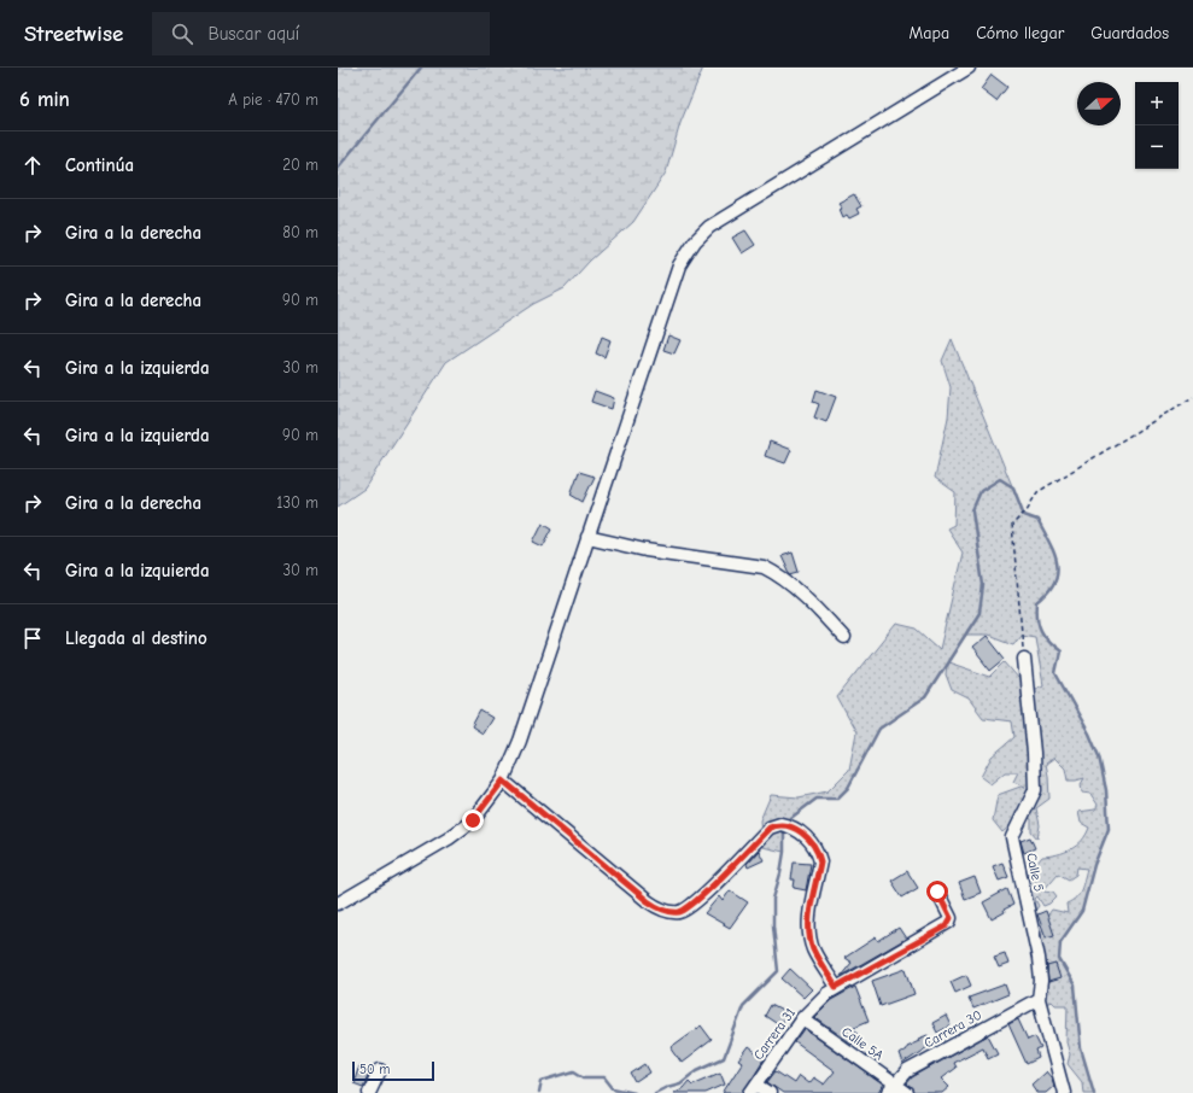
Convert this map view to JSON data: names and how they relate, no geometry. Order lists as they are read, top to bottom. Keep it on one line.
{"streets":{"street":["Calle 5","Carrera 30","Carrera 31","Calle 5A"]},"crossings":[["Calle 5","Carrera 30"],["Carrera 30","Calle 5A"],["Carrera 31","Calle 5A"]],"scale_bar":"50 m","north":"right","page":{"header":"Streetwise","search":"Buscar aquí","nav":["Mapa","Cómo llegar","Guardados"],"heading":["6 min","A pie · 470 m"],"map_buttons":["+","−"],"list":[["Continúa","20 m"],["Gira a la derecha","80 m"],["Gira a la derecha","90 m"],["Gira a la izquierda","30 m"],["Gira a la izquierda","90 m"],["Gira a la derecha","130 m"],["Gira a la izquierda","30 m"],"Llegada al destino"],"scale":"50 m"}}
